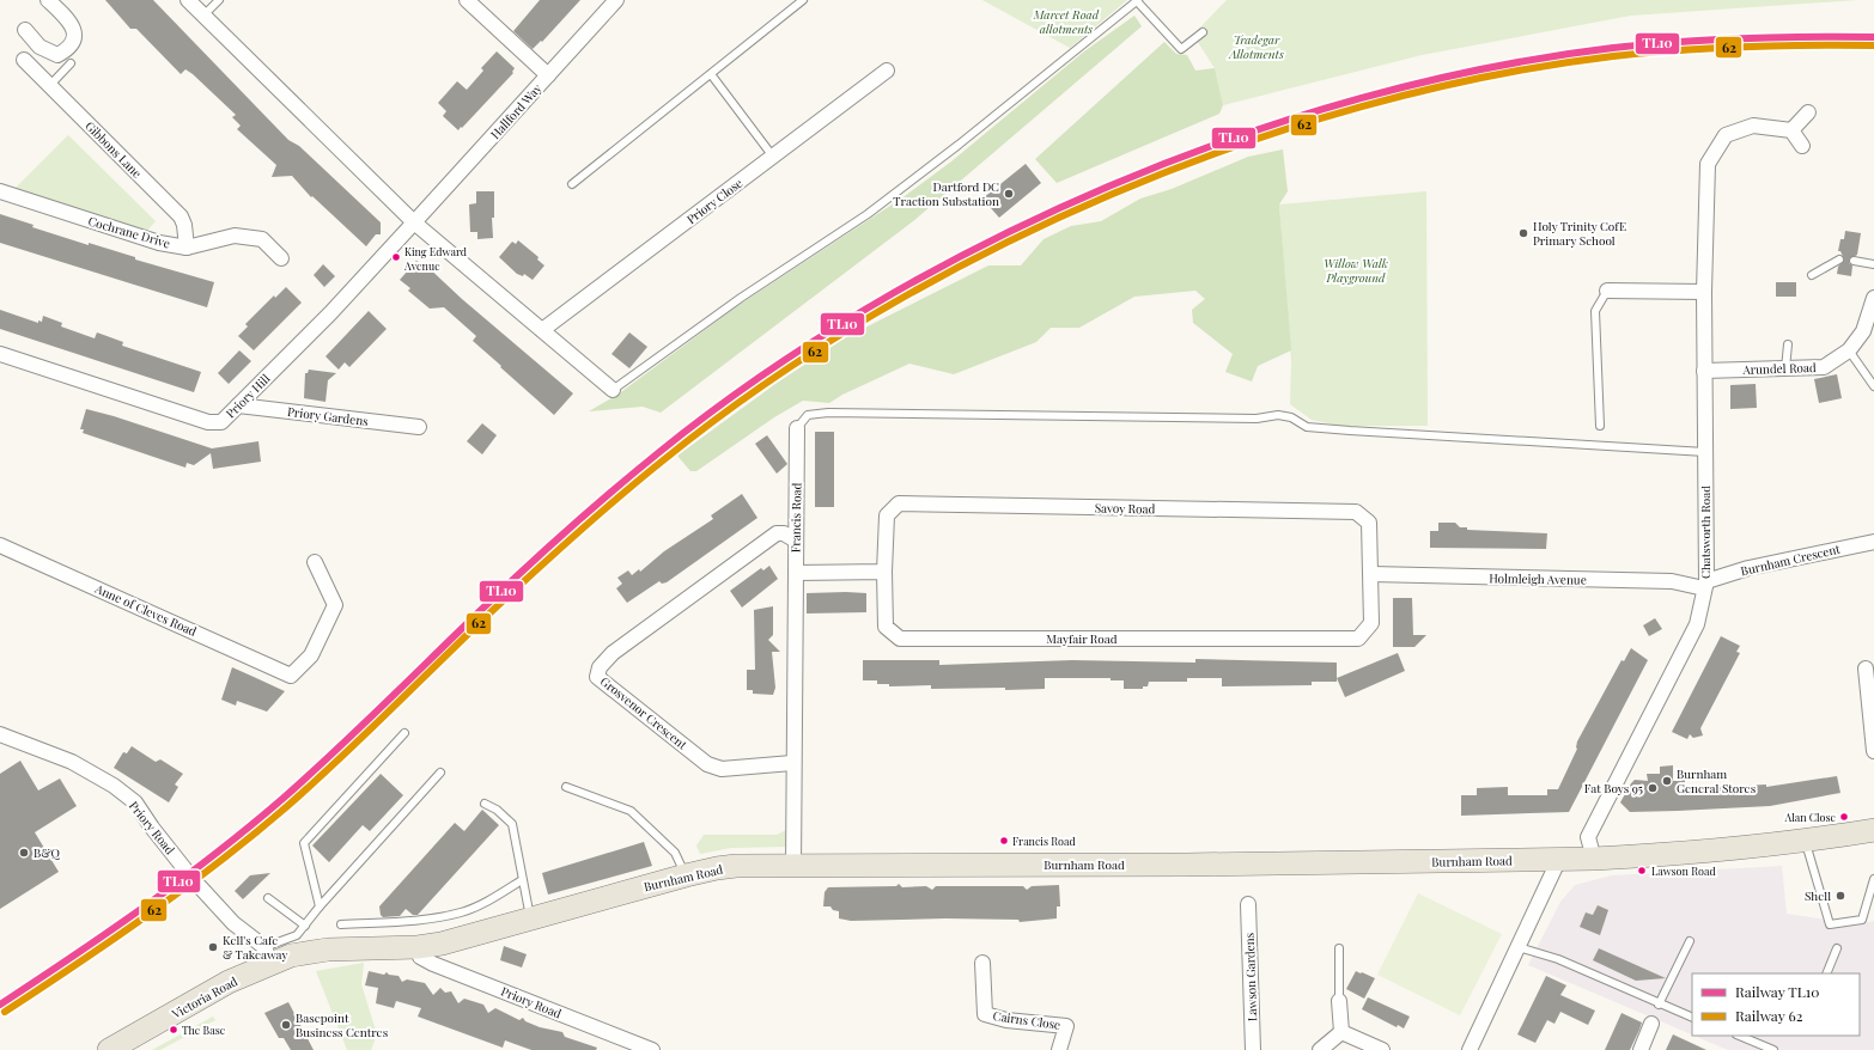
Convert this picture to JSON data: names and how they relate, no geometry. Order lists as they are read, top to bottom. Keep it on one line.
{"streets":{"main road":["Burnham Road","Victoria Road"],"street":["Hallford Way","Gibbons Lane","Priory Close","Cochrane Drive","Arundel Road","Priory Hill","Priory Gardens","Savoy Road","Francis Road","Chatsworth Road","Burnham Crescent","Holmleigh Avenue","Anne of Cleves Road","Mayfair Road","Grosvenor Crescent","Priory Road","Lawson Gardens","Cairns Close"]},"crossings":[["Hallford Way","Priory Hill"],["Gibbons Lane","Cochrane Drive"],["Arundel Road","Chatsworth Road"],["Priory Hill","Priory Gardens"],["Savoy Road","Holmleigh Avenue"],["Savoy Road","Mayfair Road"],["Francis Road","Grosvenor Crescent"],["Francis Road","Burnham Road"],["Chatsworth Road","Burnham Crescent"],["Chatsworth Road","Holmleigh Avenue"],["Chatsworth Road","Burnham Road"],["Burnham Crescent","Holmleigh Avenue"],["Holmleigh Avenue","Mayfair Road"],["Priory Road","Burnham Road"],["Priory Road","Victoria Road"],["Burnham Road","Victoria Road"]],"parks":["Marcet Road allotments","Tradegar Allotments","Willow Walk Playground"],"places":["Dartford DC Traction Substation","Holy Trinity CofE Primary School","King Edward Avenue","Burnham General Stores","Fat Boys 95","Alan Close","Francis Road","B&Q","Lawson Road","Shell","Kell's Cafe & Takeaway","Basepoint Business Centres","The Base"],"lines":["rail line TL10","rail line 62"],"legend":["Railway TL10","Railway 62"]}
